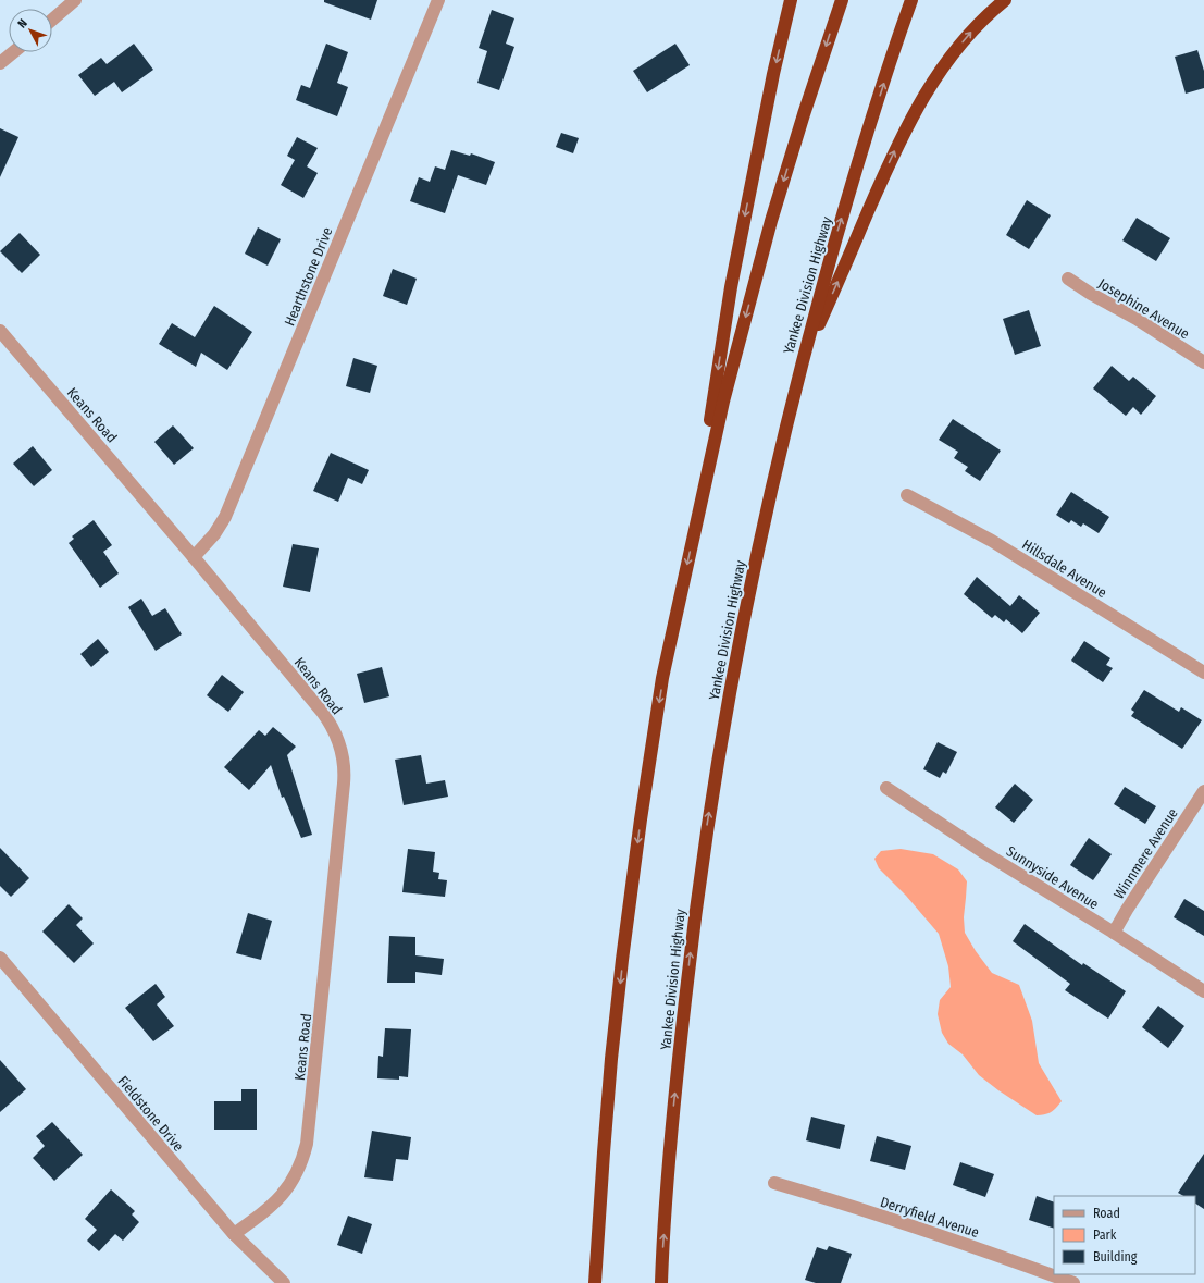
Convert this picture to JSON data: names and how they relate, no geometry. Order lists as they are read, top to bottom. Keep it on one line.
{"streets":{"highway":["Yankee Division Highway"],"street":["Hearthstone Drive","Josephine Avenue","Keans Road","Hillsdale Avenue","Winnmere Avenue","Sunnyside Avenue","Fieldstone Drive","Derryfield Avenue"]},"crossings":[["Hearthstone Drive","Keans Road"],["Keans Road","Fieldstone Drive"],["Winnmere Avenue","Sunnyside Avenue"]],"legend":["Road","Park","Building"],"north":"top left"}
